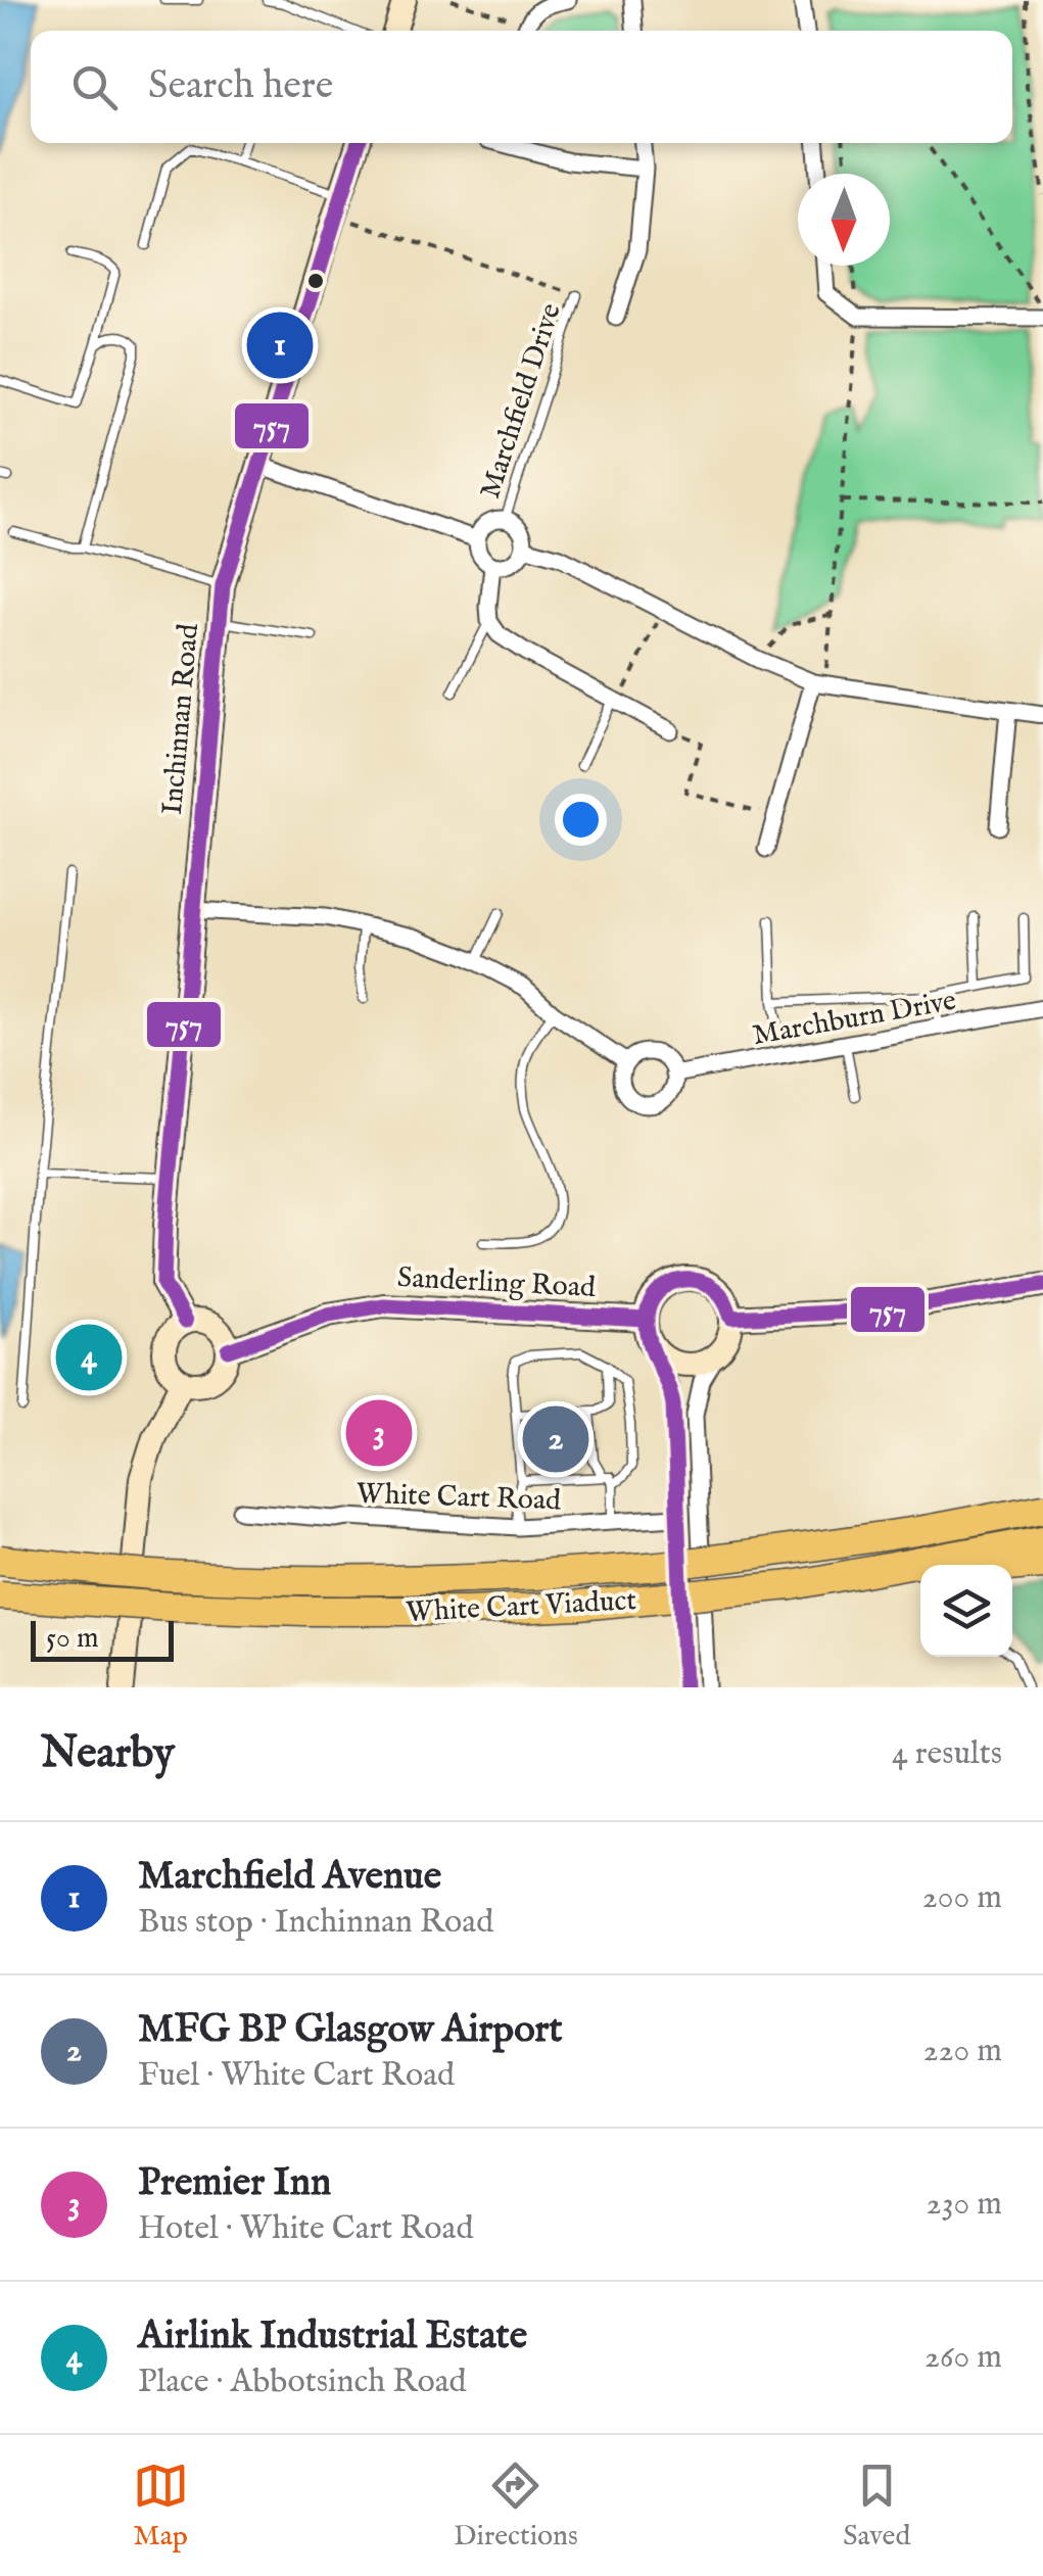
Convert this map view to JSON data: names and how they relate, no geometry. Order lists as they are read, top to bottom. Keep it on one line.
{"streets":{"highway":["White Cart Viaduct"],"street":["Inchinnan Road","Marchburn Drive","Sanderling Road","White Cart Road"],"lane":["Marchfield Drive"]},"crossings":[["Inchinnan Road","Sanderling Road"]],"lines":["transit line 757"],"scale_bar":"50 m","north":"bottom","page":{"search":"Search here","pins":["1","4","3","2"],"scale":"50 m","heading":["Nearby","4 results"],"list":[{"mark":"1","name":"Marchfield Avenue","note":"Bus stop · Inchinnan Road","value":"200 m"},{"mark":"2","name":"MFG BP Glasgow Airport","note":"Fuel · White Cart Road","value":"220 m"},{"mark":"3","name":"Premier Inn","note":"Hotel · White Cart Road","value":"230 m"},{"mark":"4","name":"Airlink Industrial Estate","note":"Place · Abbotsinch Road","value":"260 m"}],"nav":["Map","Directions","Saved"]}}
